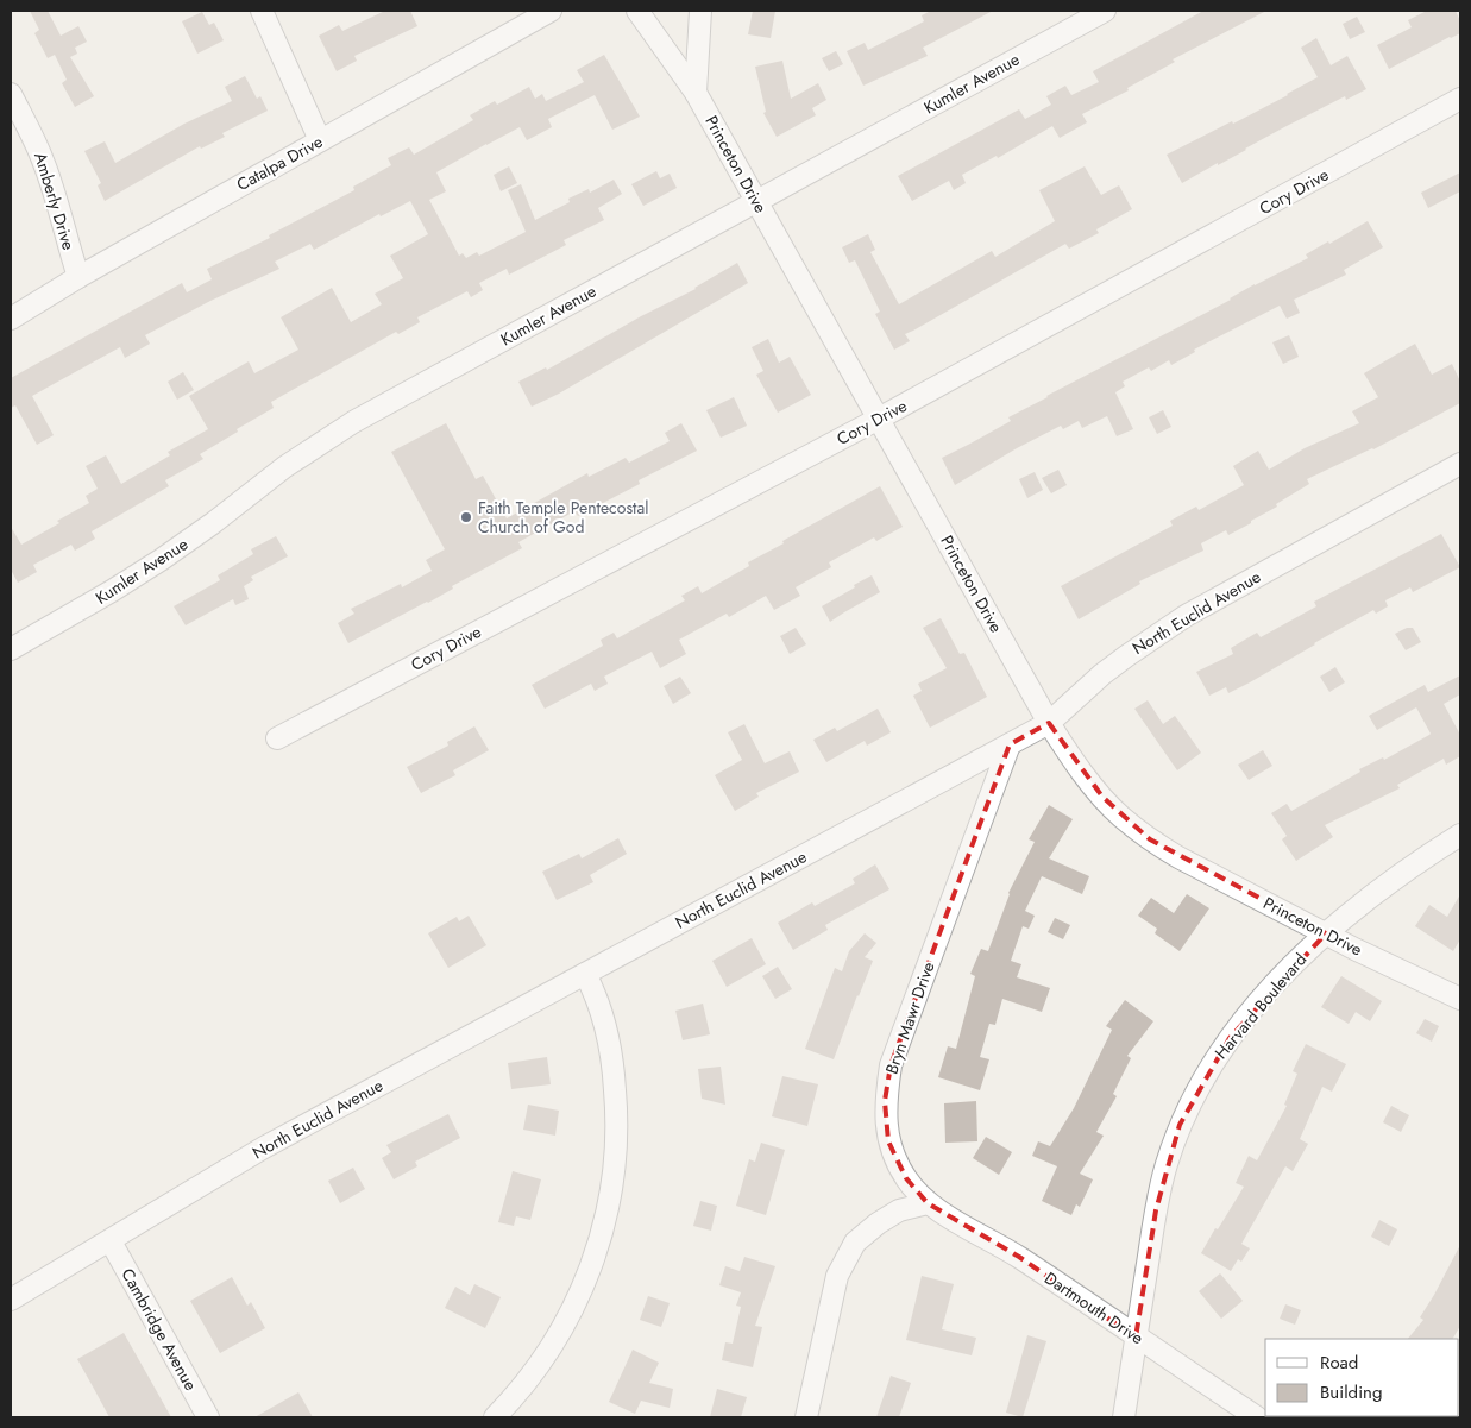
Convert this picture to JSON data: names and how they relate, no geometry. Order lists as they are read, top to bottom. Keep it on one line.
{"streets":{"street":["Kumler Avenue","Catalpa Drive","Princeton Drive","Cory Drive","Amberly Drive","North Euclid Avenue","Harvard Boulevard","Bryn Mawr Drive","Dartmouth Drive","Cambridge Avenue"]},"crossings":[["Kumler Avenue","Princeton Drive"],["Catalpa Drive","Amberly Drive"],["Princeton Drive","Cory Drive"],["Princeton Drive","North Euclid Avenue"],["Princeton Drive","Harvard Boulevard"],["North Euclid Avenue","Bryn Mawr Drive"],["North Euclid Avenue","Cambridge Avenue"],["Harvard Boulevard","Dartmouth Drive"],["Bryn Mawr Drive","Dartmouth Drive"]],"places":["Faith Temple Pentecostal Church of God"],"legend":["Road","Building"]}
